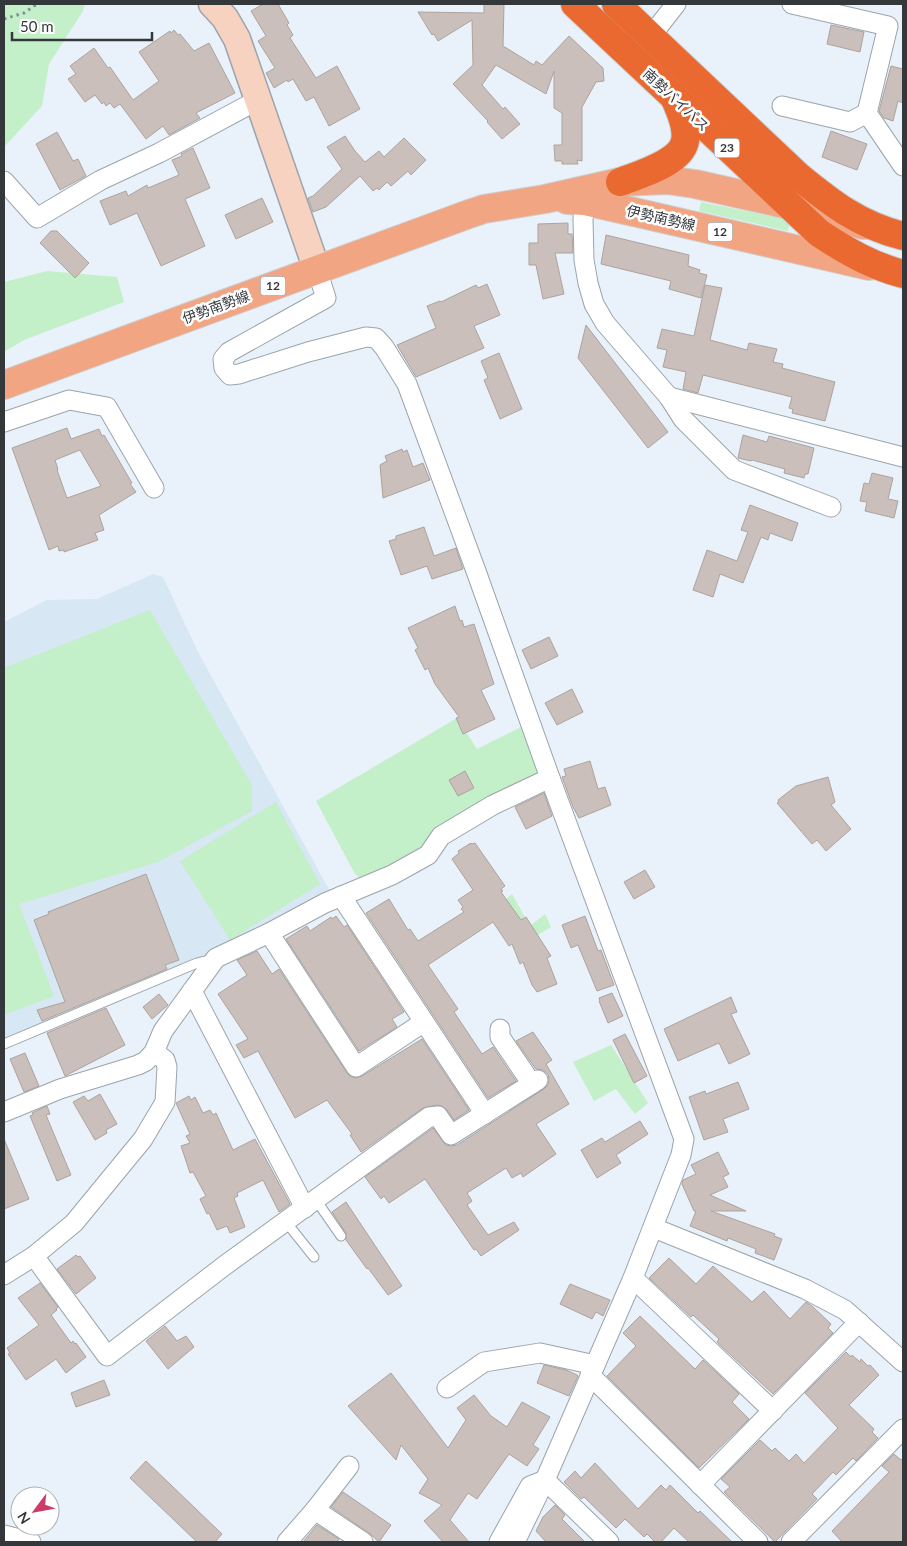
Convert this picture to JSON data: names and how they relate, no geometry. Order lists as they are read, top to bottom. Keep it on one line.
{"streets":{"highway":["南勢バイパス","23"],"main road":["伊勢南勢線","12"]},"crossings":[["南勢バイパス","伊勢南勢線"]],"scale_bar":"50 m","north":"bottom left"}
